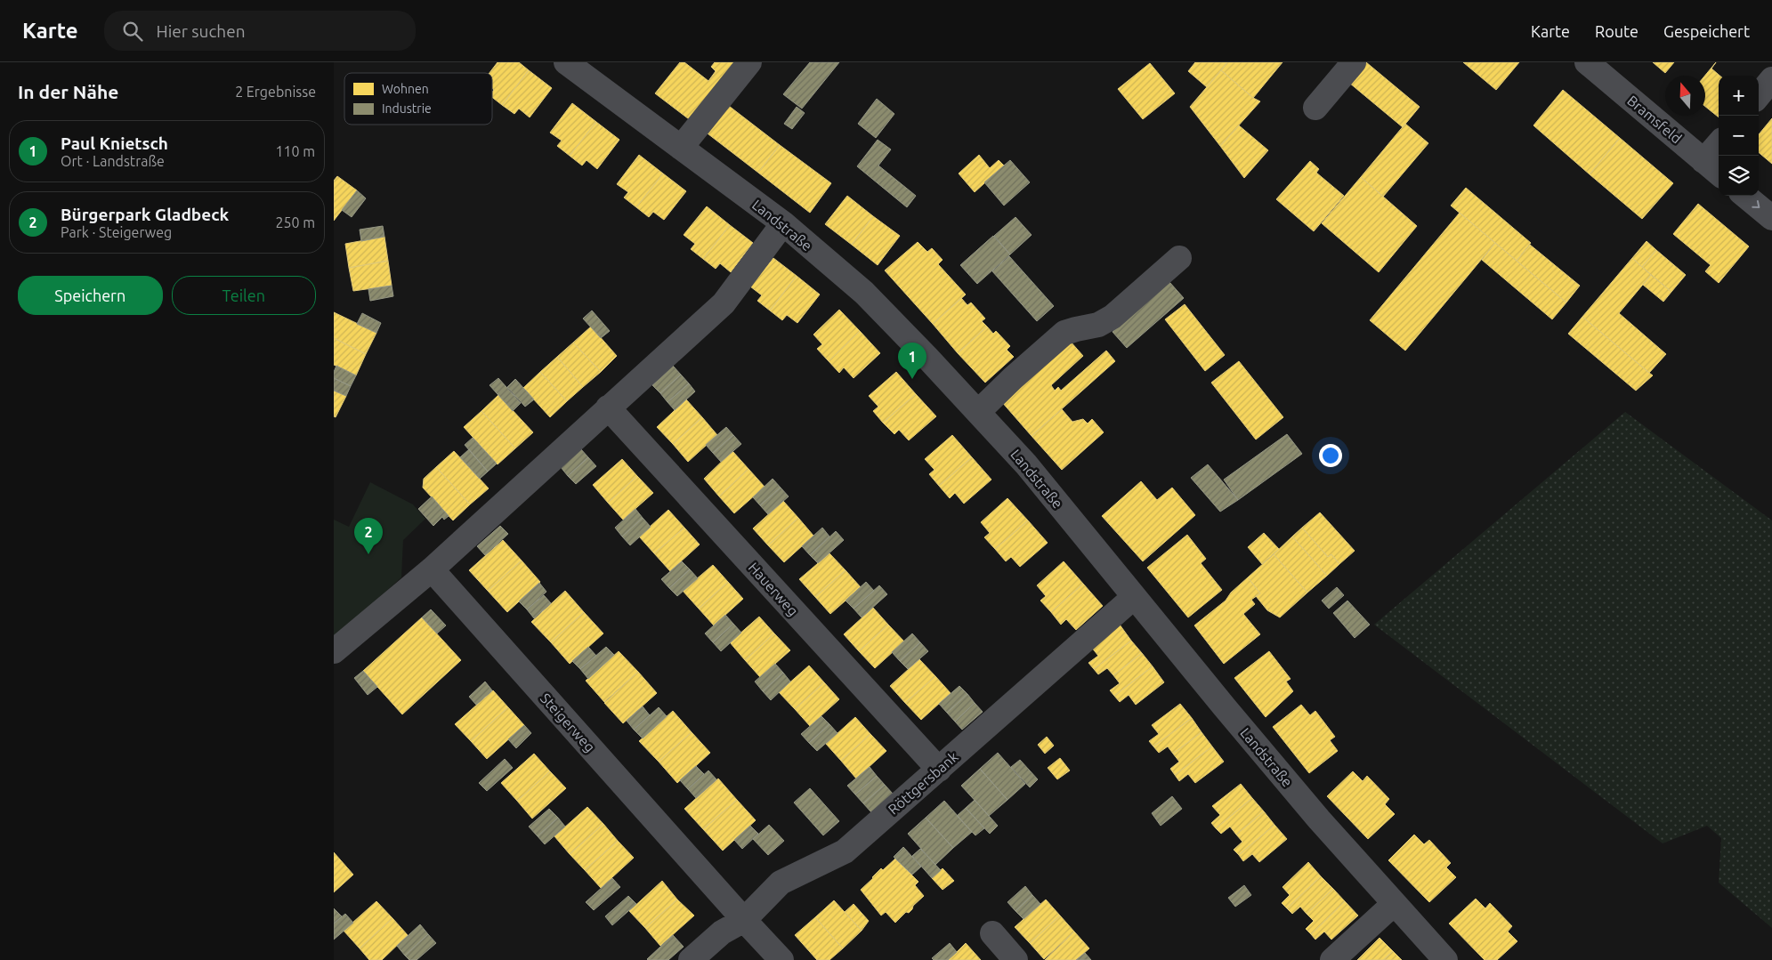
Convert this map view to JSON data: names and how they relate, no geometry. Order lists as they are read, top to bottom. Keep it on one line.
{"streets":{"street":["Bramsfeld","Landstraße","Hauerweg","Steigerweg","Röttgersbank"]},"crossings":[["Landstraße","Röttgersbank"],["Hauerweg","Röttgersbank"],["Steigerweg","Röttgersbank"]],"legend":["Wohnen","Industrie"],"north":"top","page":{"header":"Karte","search":"Hier suchen","nav":["Karte","Route","Gespeichert"],"heading":["In der Nähe","2 Ergebnisse"],"map_buttons":["+","−"],"list":[{"mark":"1","name":"Paul Knietsch","note":"Ort · Landstraße","value":"110 m"},{"mark":"2","name":"Bürgerpark Gladbeck","note":"Park · Steigerweg","value":"250 m"}],"buttons":["Speichern","Teilen"],"pins":["1","2"]}}
